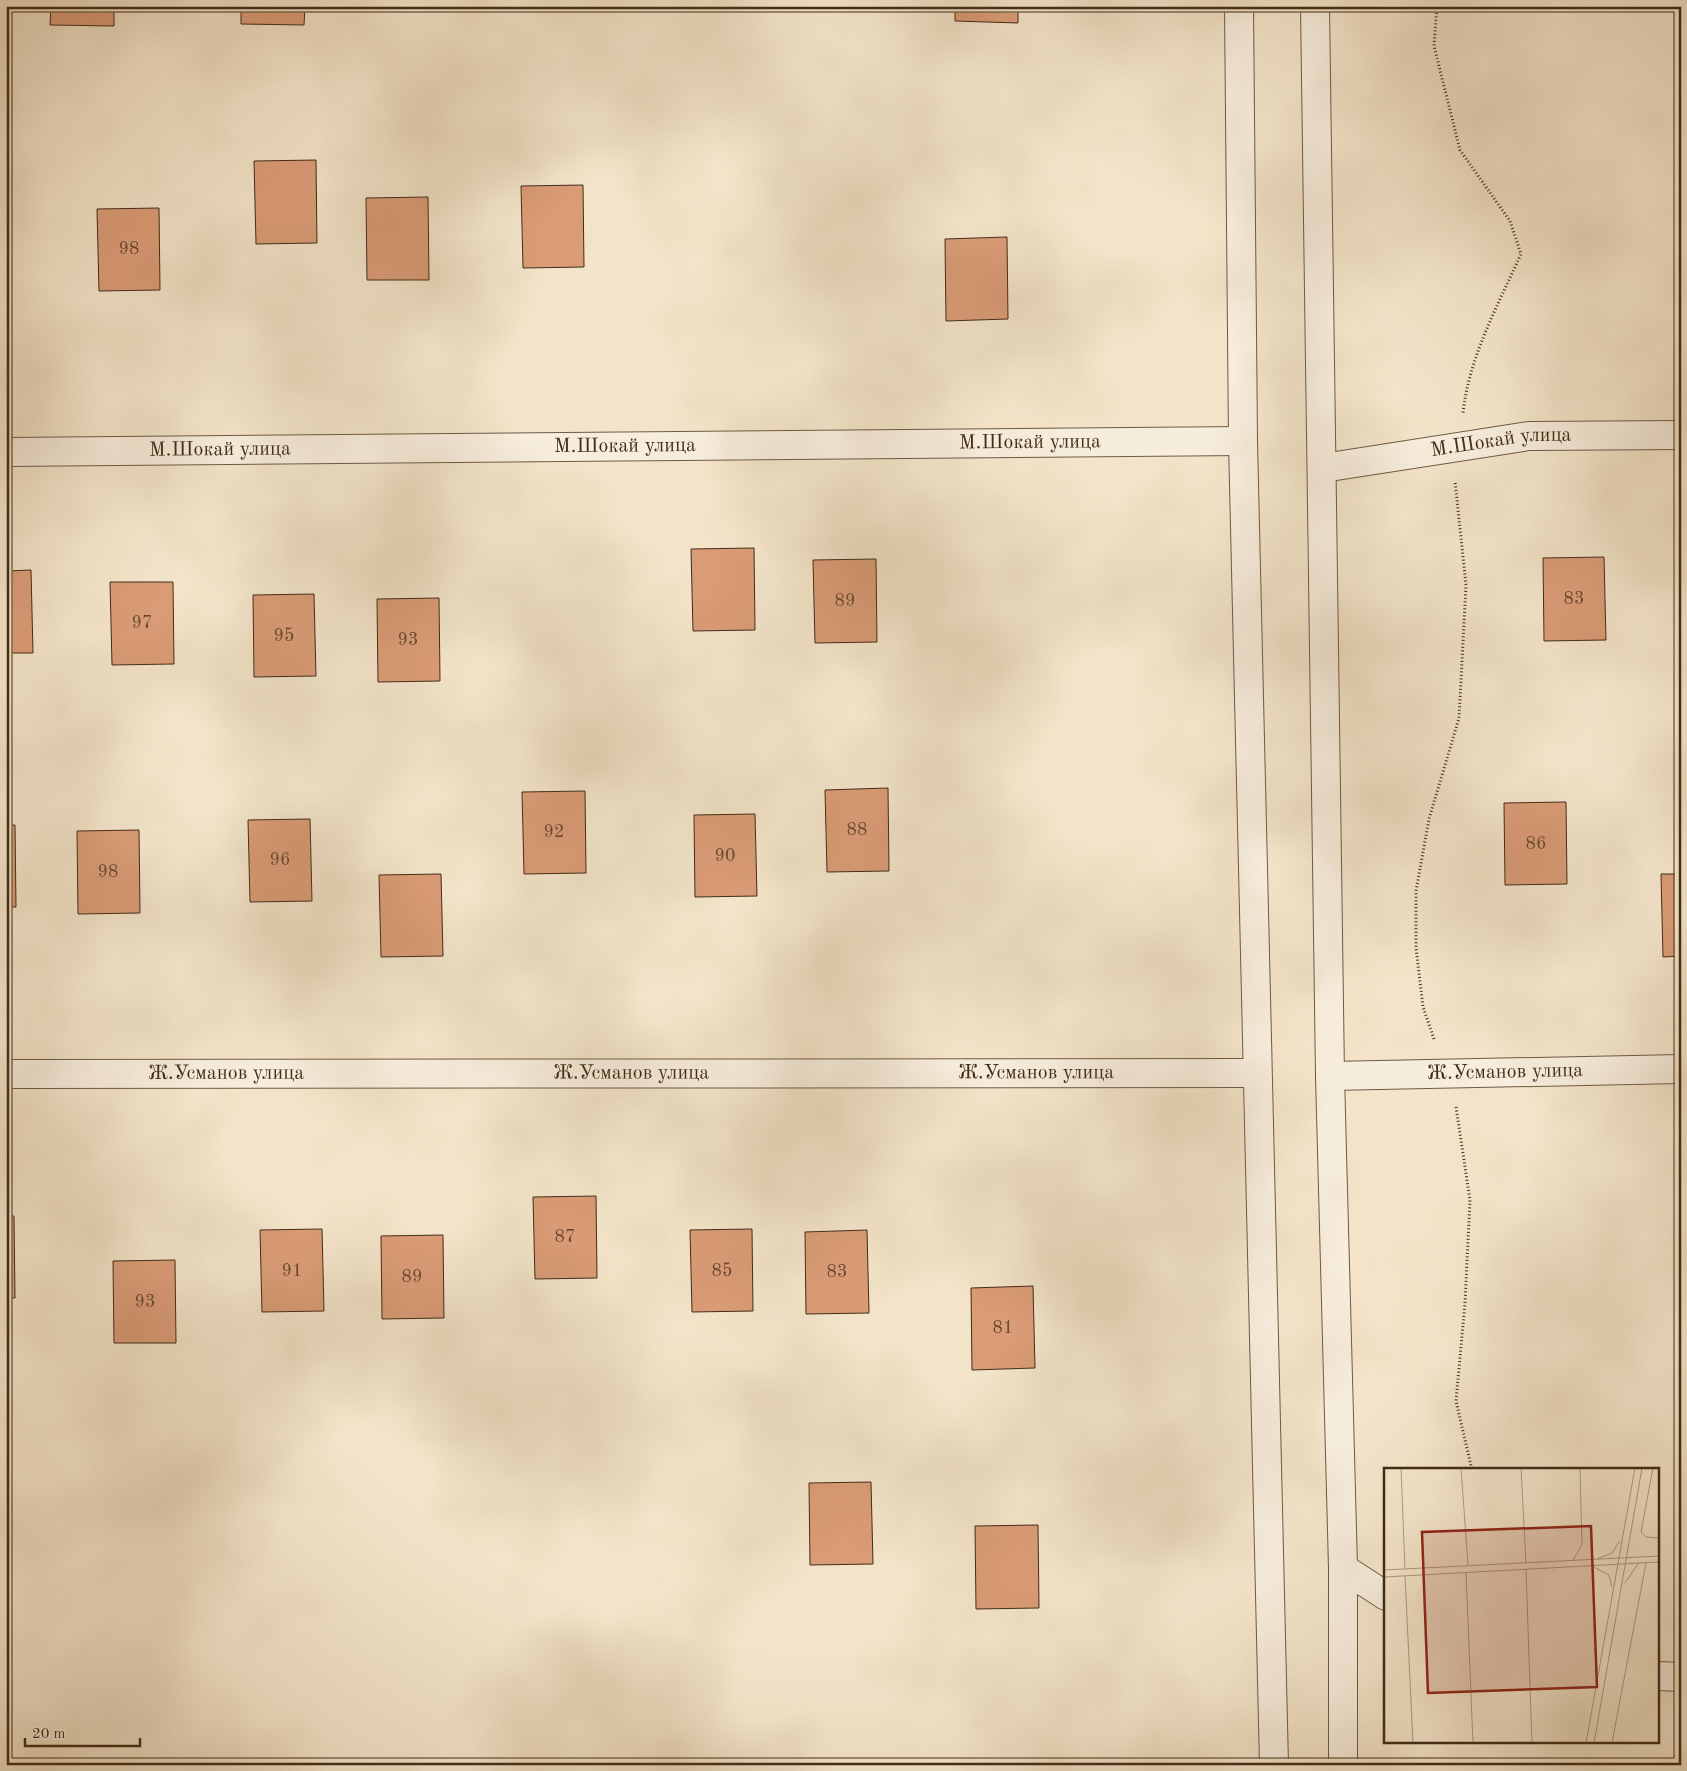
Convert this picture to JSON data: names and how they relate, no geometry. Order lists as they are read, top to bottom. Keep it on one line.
{"streets":{"street":["М.Шокай улица","Ж.Усманов улица"]},"house_numbers":["98","83","89","97","95","93","88","92","86","90","96","98","87","91","85","83","89","93","81"],"scale_bar":"20 m"}
